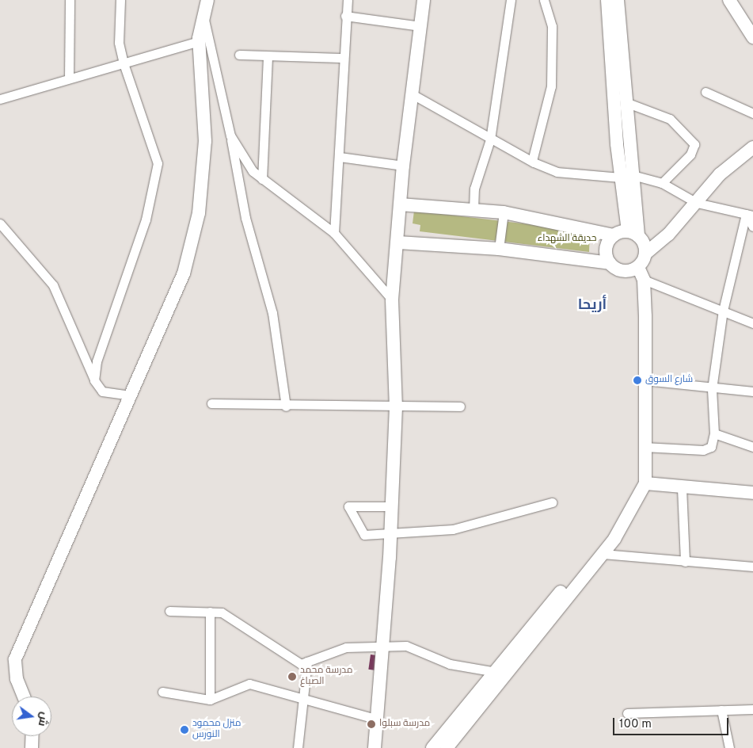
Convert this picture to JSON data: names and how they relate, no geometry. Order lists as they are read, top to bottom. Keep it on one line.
{"districts":["أريحا"],"parks":["حديقة الشهداء"],"places":["شارع السوق","مدرسة محمد الصباغ","مدرسة سبلوا","منزل محمود النورس"],"scale_bar":"100 m","north":"right"}
